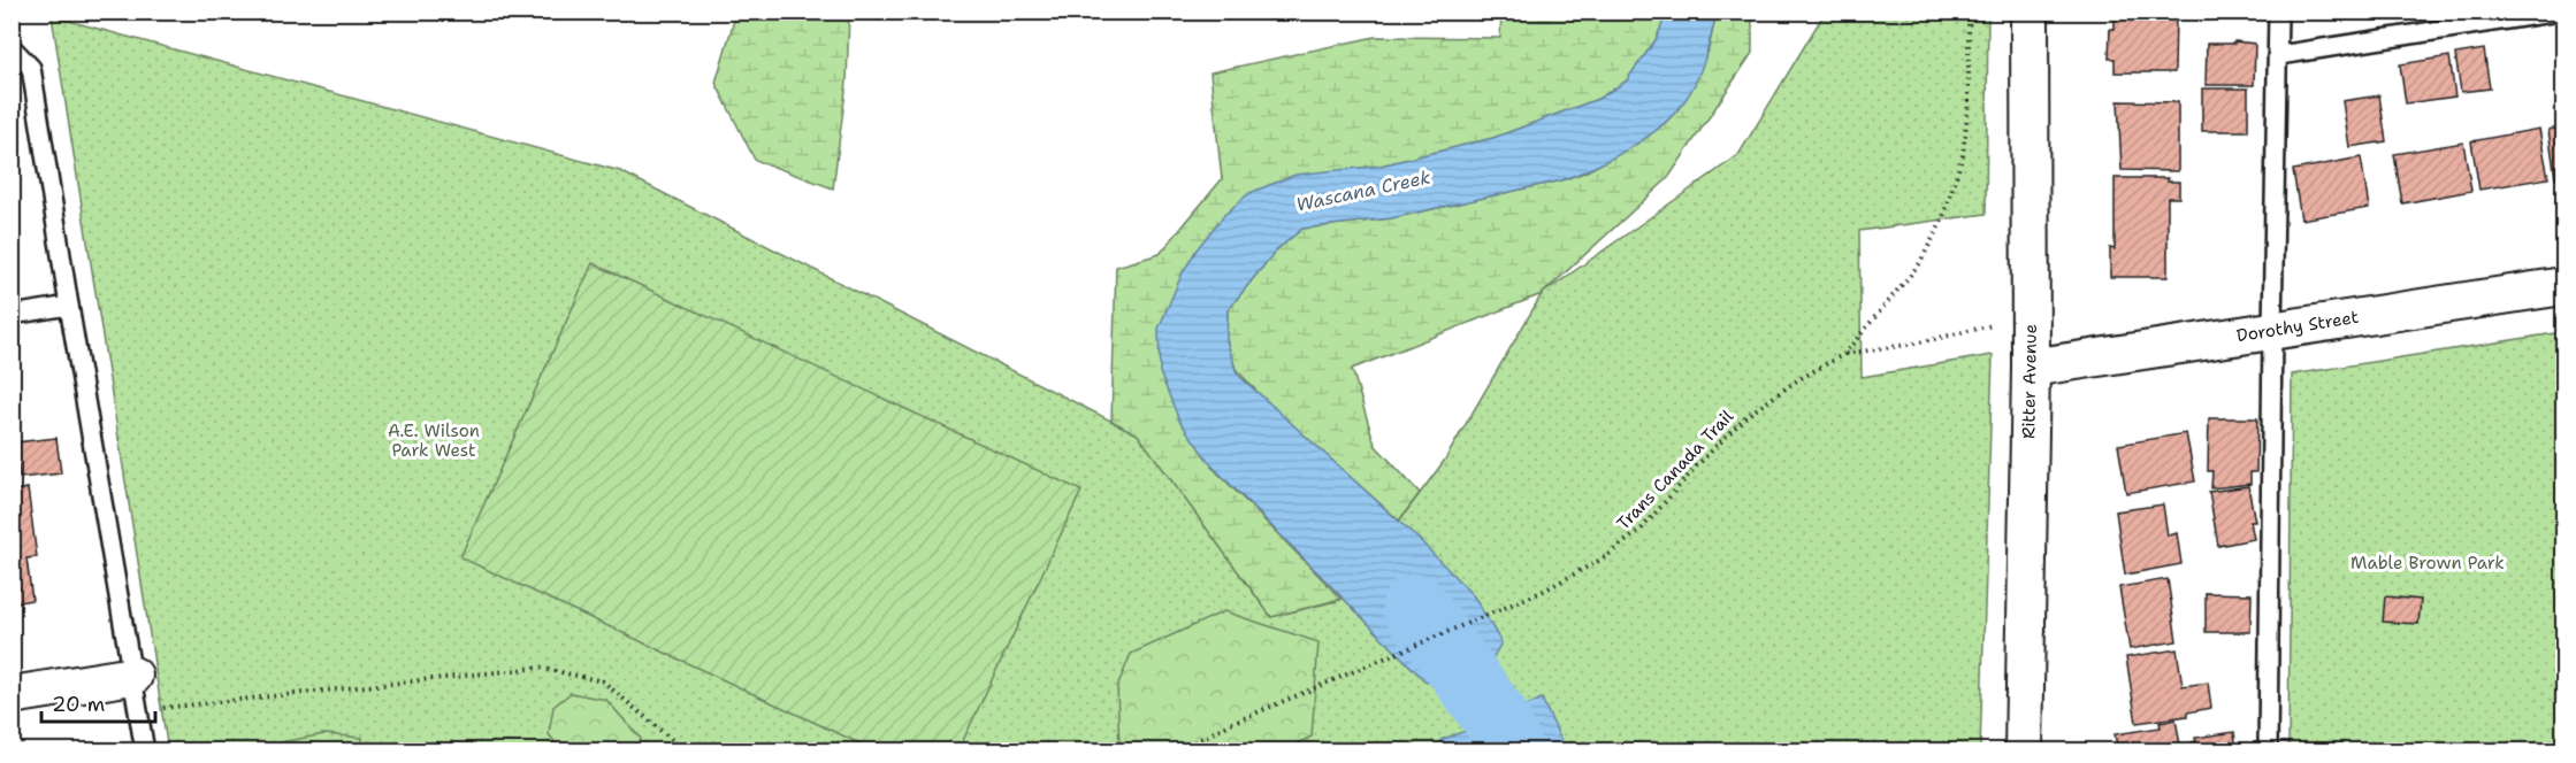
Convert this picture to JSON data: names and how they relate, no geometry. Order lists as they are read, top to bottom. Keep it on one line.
{"streets":{"street":["Dorothy Street","Ritter Avenue"],"path":["Trans Canada Trail"]},"crossings":[["Dorothy Street","Ritter Avenue"]],"water":["Wascana Creek"],"parks":["A.E. Wilson Park West","Mable Brown Park"],"scale_bar":"20 m"}
